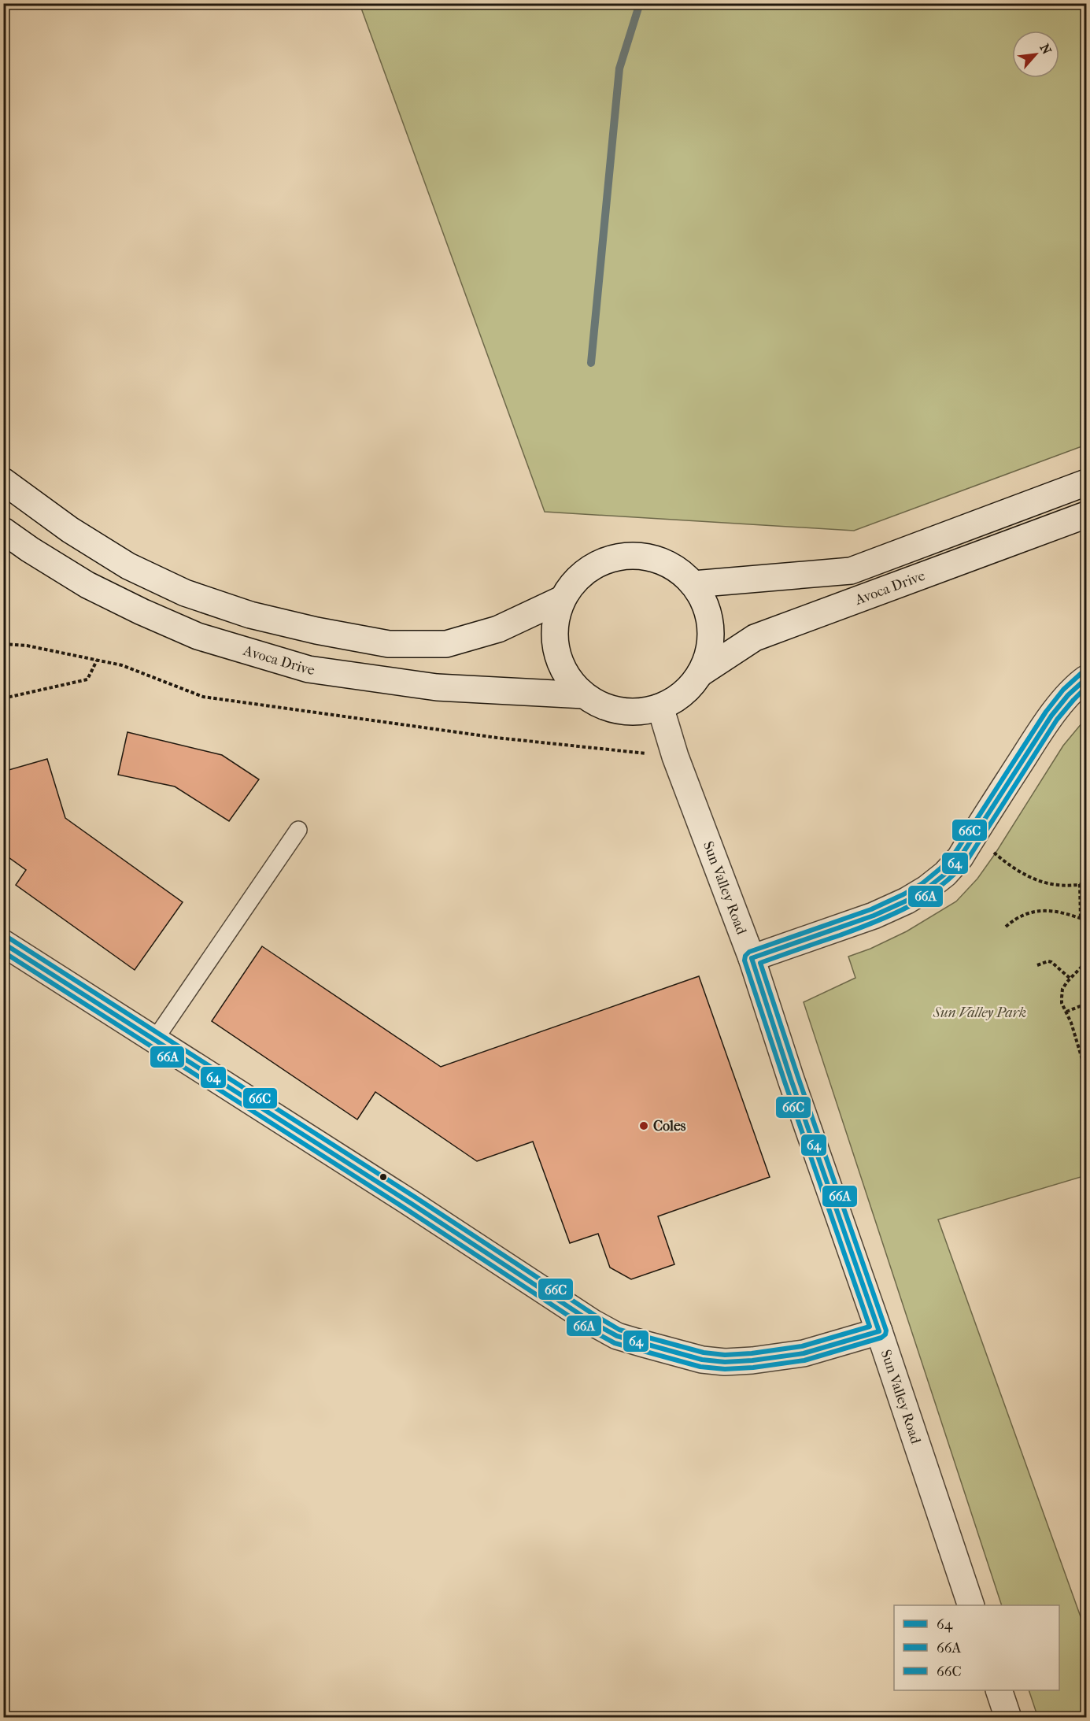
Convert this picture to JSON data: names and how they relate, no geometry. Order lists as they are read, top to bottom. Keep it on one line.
{"streets":{"main road":["Avoca Drive","Sun Valley Road"]},"crossings":[["Avoca Drive","Sun Valley Road"]],"parks":["Sun Valley Park"],"places":["Coles"],"lines":["transit line 66C","transit line 64","transit line 66A"],"legend":["64","66A","66C"],"north":"top right"}
